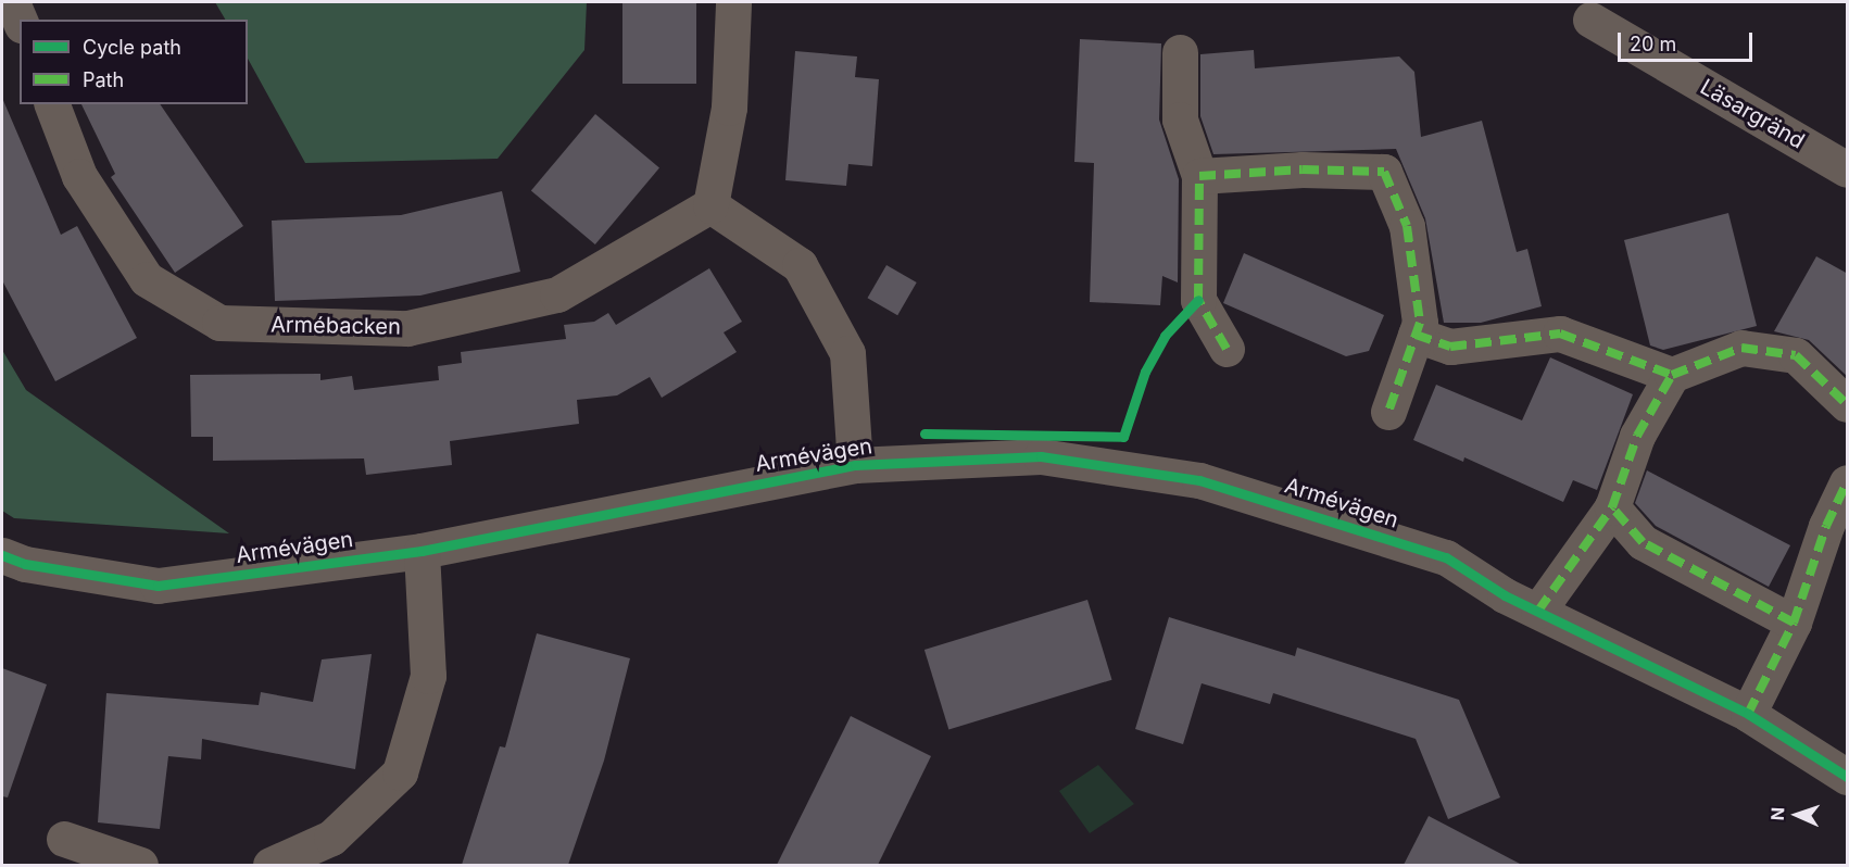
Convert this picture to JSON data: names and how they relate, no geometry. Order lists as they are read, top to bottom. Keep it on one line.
{"streets":{"street":["Läsargränd","Armébacken","Armévägen"]},"legend":["Cycle path","Path"],"scale_bar":"20 m","north":"left"}
